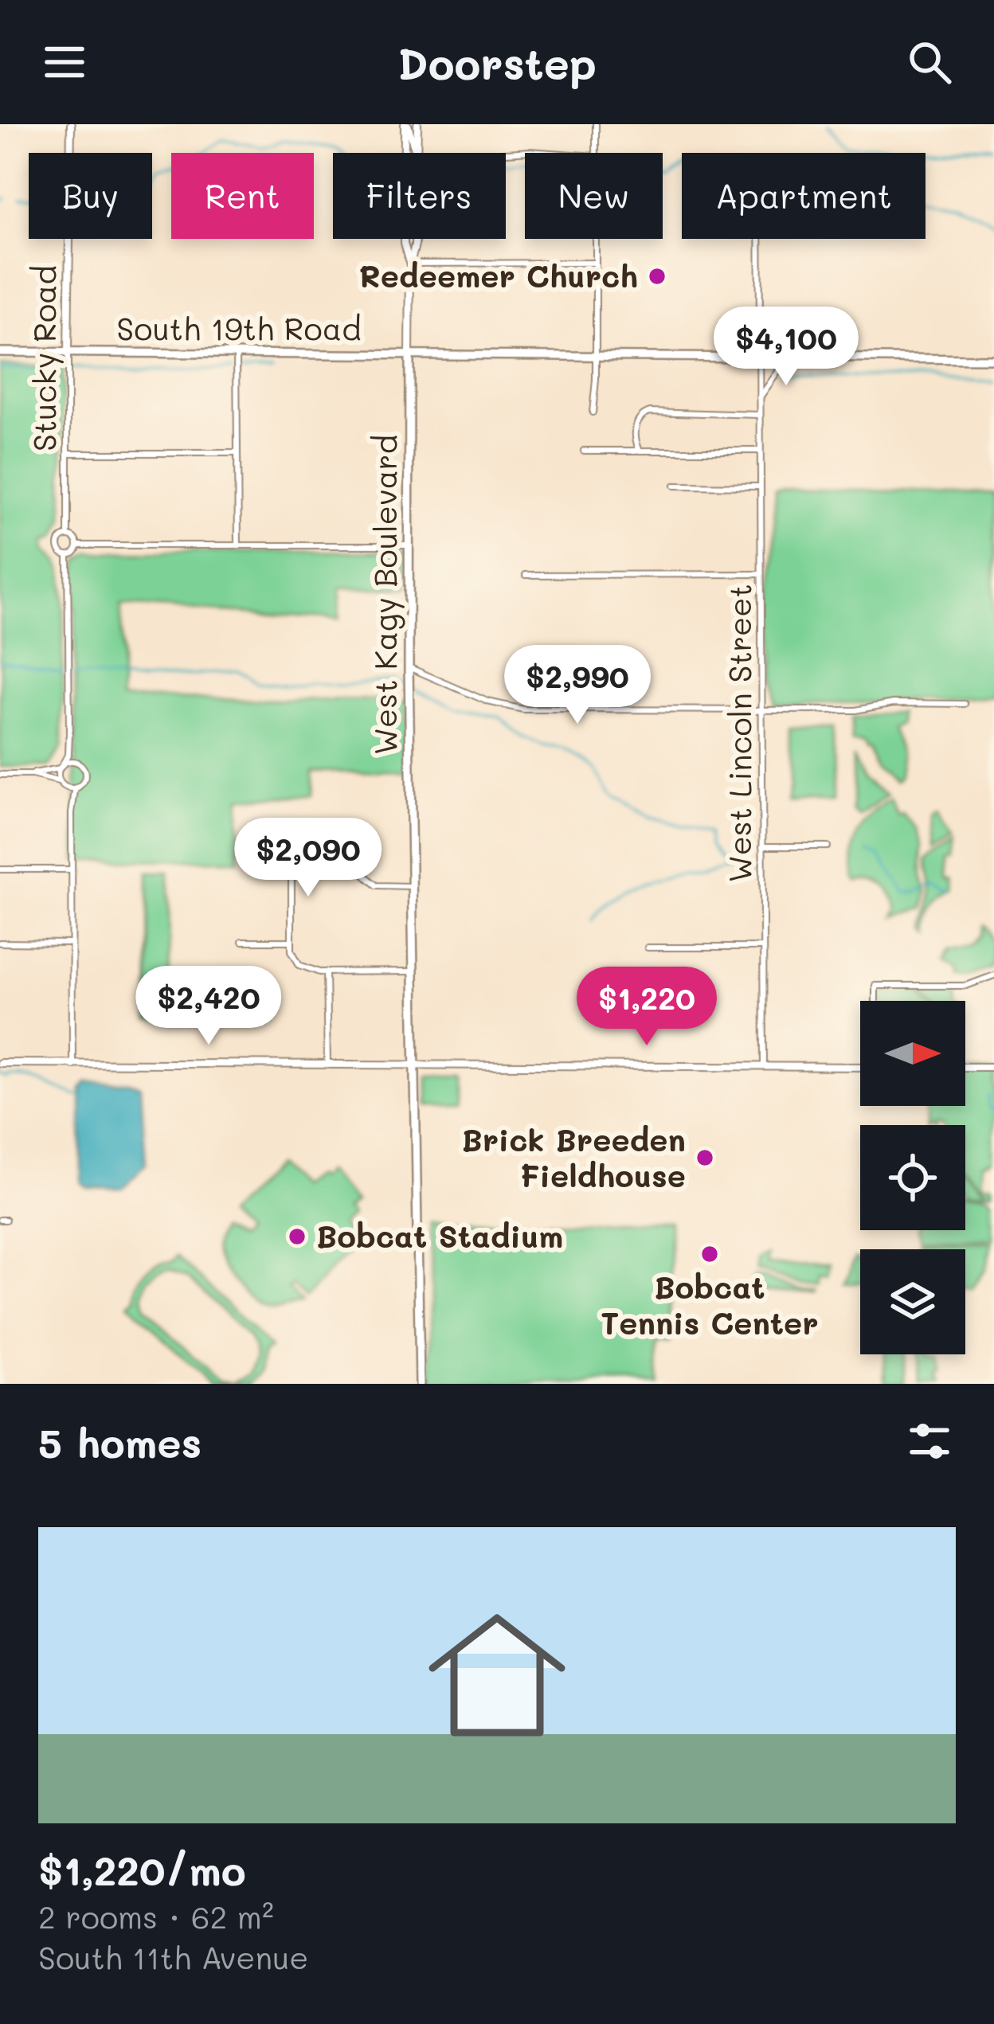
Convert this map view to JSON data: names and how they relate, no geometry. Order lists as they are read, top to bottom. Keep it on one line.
{"streets":{"main road":["South 19th Road","West Kagy Boulevard"],"street":["Stucky Road","West Lincoln Street"]},"crossings":[["South 19th Road","Stucky Road"],["South 19th Road","West Kagy Boulevard"],["South 19th Road","West Lincoln Street"]],"places":["Redeemer Church","Brick Breeden Fieldhouse","Bobcat Stadium","Bobcat Tennis Center"],"north":"right","page":{"header":"Doorstep","chip":["Buy","Rent","Filters","New","Apartment"],"price":["$4,100","$2,990","$2,090","$2,420","$1,220"],"heading":"5 homes","list":[{"name":"$1,220/mo","note":"2 rooms · 62 m² · South 11th Avenue"}]}}
